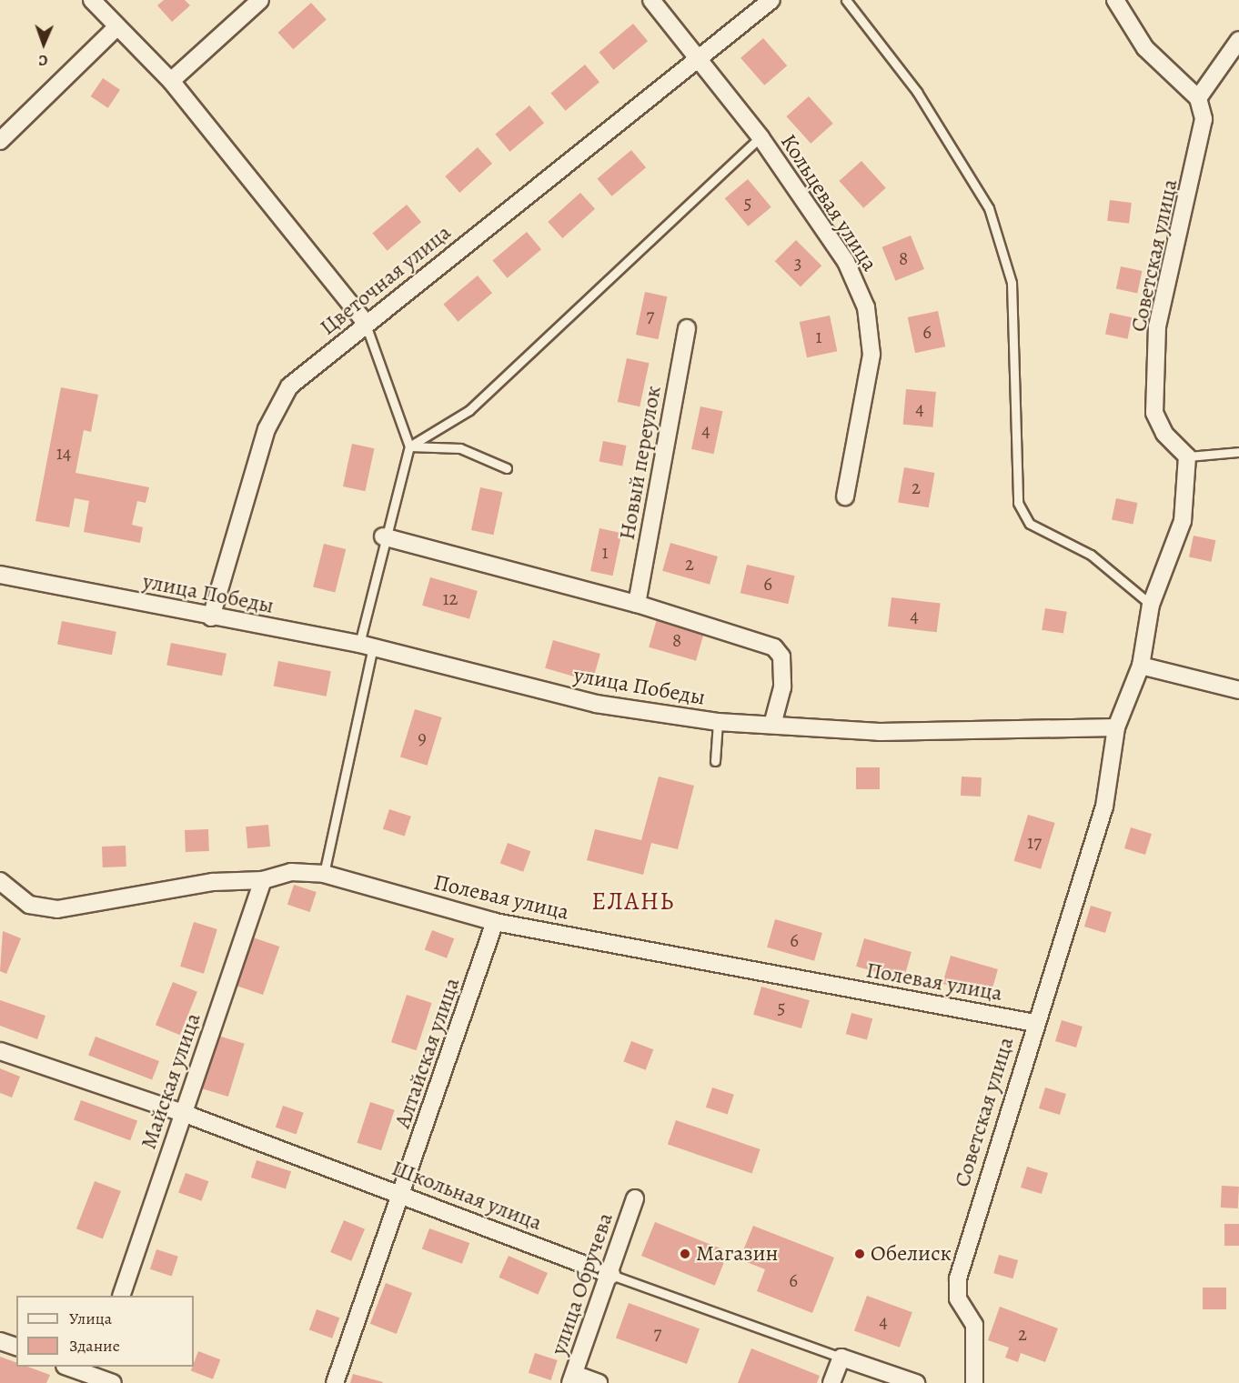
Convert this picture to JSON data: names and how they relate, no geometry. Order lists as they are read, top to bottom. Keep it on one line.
{"streets":{"street":["Кольцевая улица","Советская улица","Цветочная улица","Новый переулок","улица Победы","Полевая улица","Алтайская улица","Майская улица","Школьная улица","улица Обручева"]},"crossings":[["Кольцевая улица","Цветочная улица"],["Советская улица","улица Победы"],["Советская улица","Полевая улица"],["Цветочная улица","улица Победы"],["Полевая улица","Алтайская улица"],["Полевая улица","Майская улица"],["Алтайская улица","Школьная улица"],["Майская улица","Школьная улица"],["Школьная улица","улица Обручева"]],"districts":["ЕЛАНЬ"],"places":["Магазин","Обелиск"],"house_numbers":["5","8","3","7","6","1","4","4","14","2","1","2","6","12","4","8","9","17","6","5","6","4","7","2"],"legend":["Улица","Здание"],"north":"bottom"}
